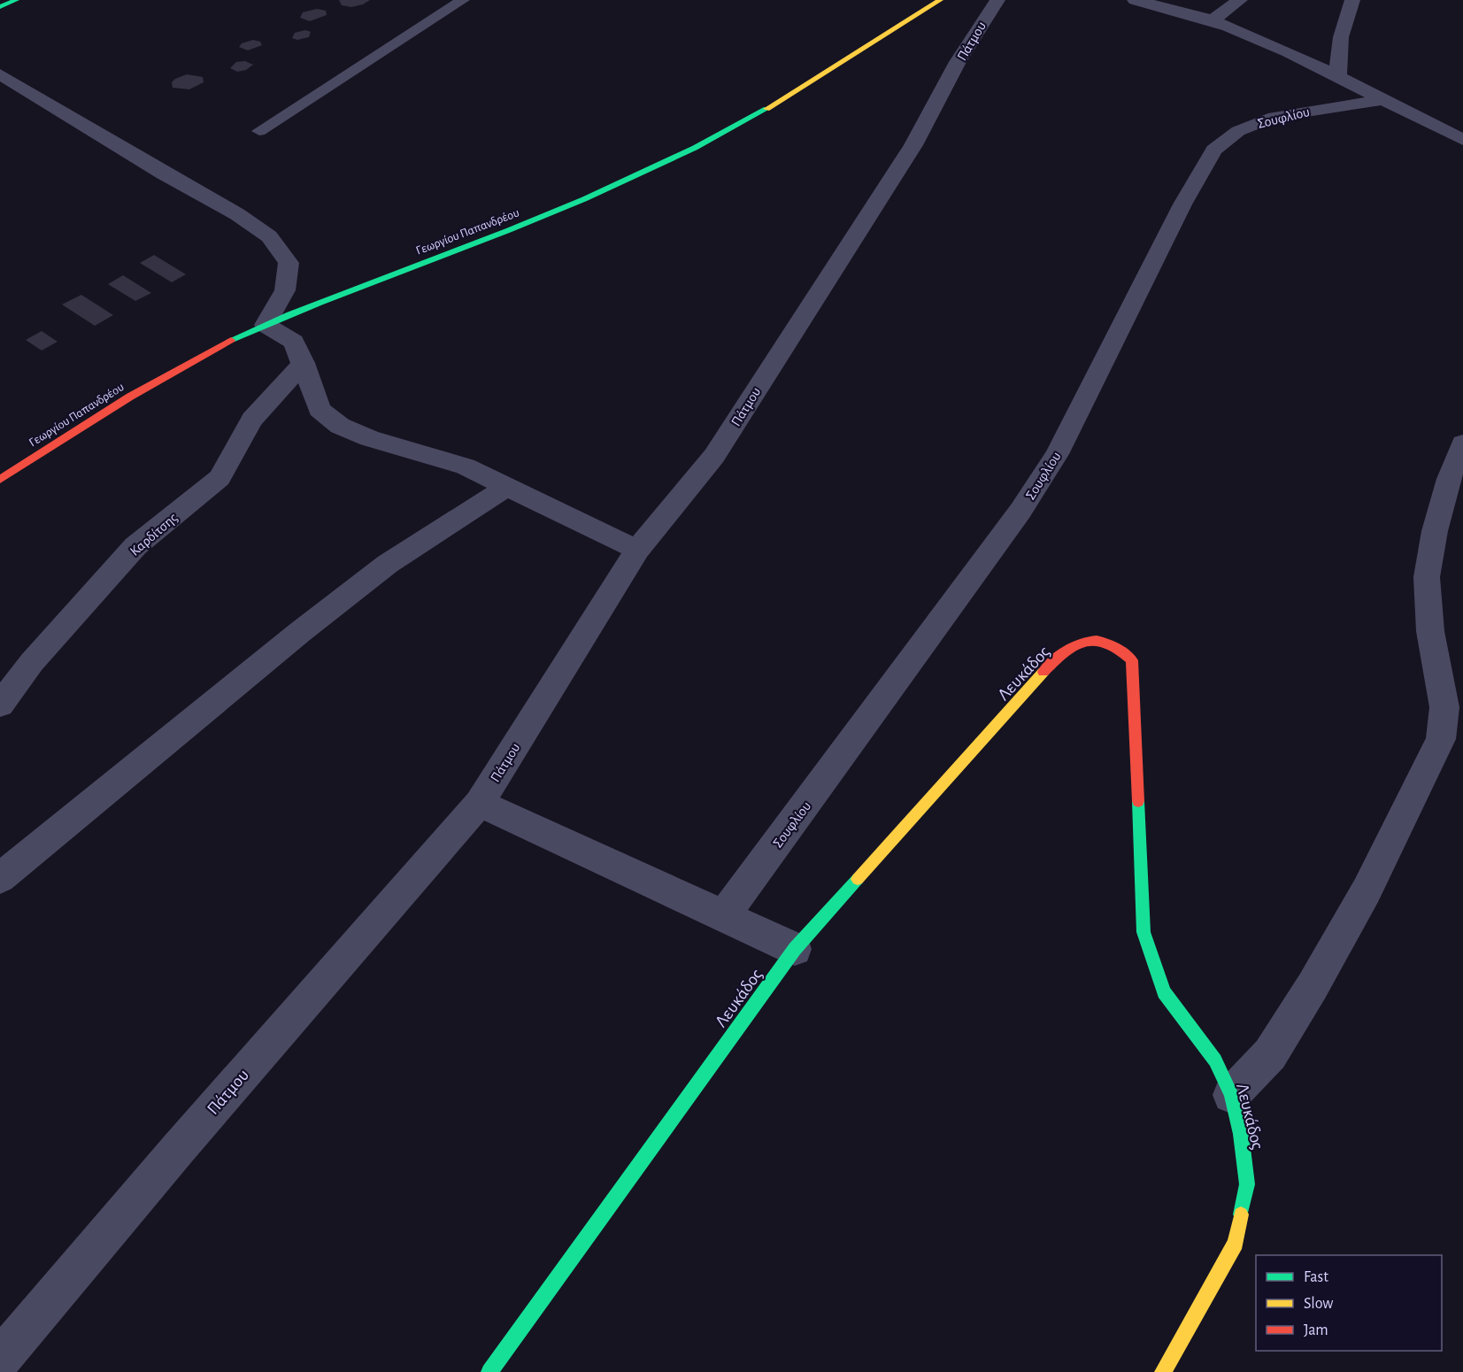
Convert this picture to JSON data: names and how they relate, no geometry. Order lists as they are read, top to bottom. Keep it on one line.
{"streets":{"street":["Πάτμου","Σουφλίου","Γεωργίου Παπανδρέου","Καρδίτσης","Λευκάδος"]},"legend":["Fast","Slow","Jam"]}
